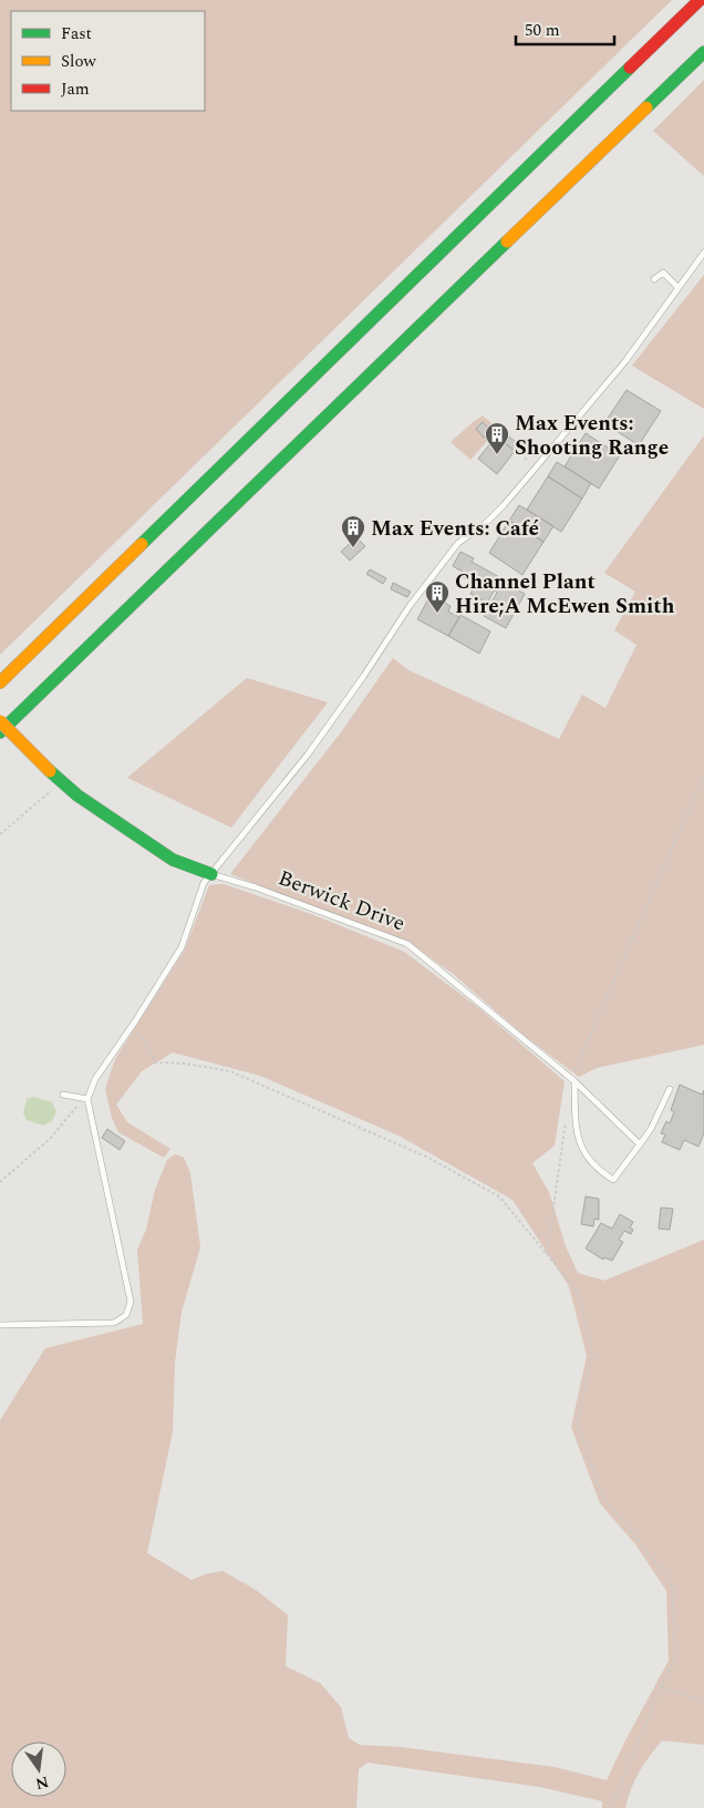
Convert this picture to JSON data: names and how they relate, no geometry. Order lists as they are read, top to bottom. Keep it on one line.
{"streets":{"main road":["Berwick Drive"]},"places":{"building":["Max Events: Shooting Range","Max Events: Café","Channel Plant Hire;A McEwen Smith"]},"legend":["Fast","Slow","Jam"],"scale_bar":"50 m","north":"bottom"}
